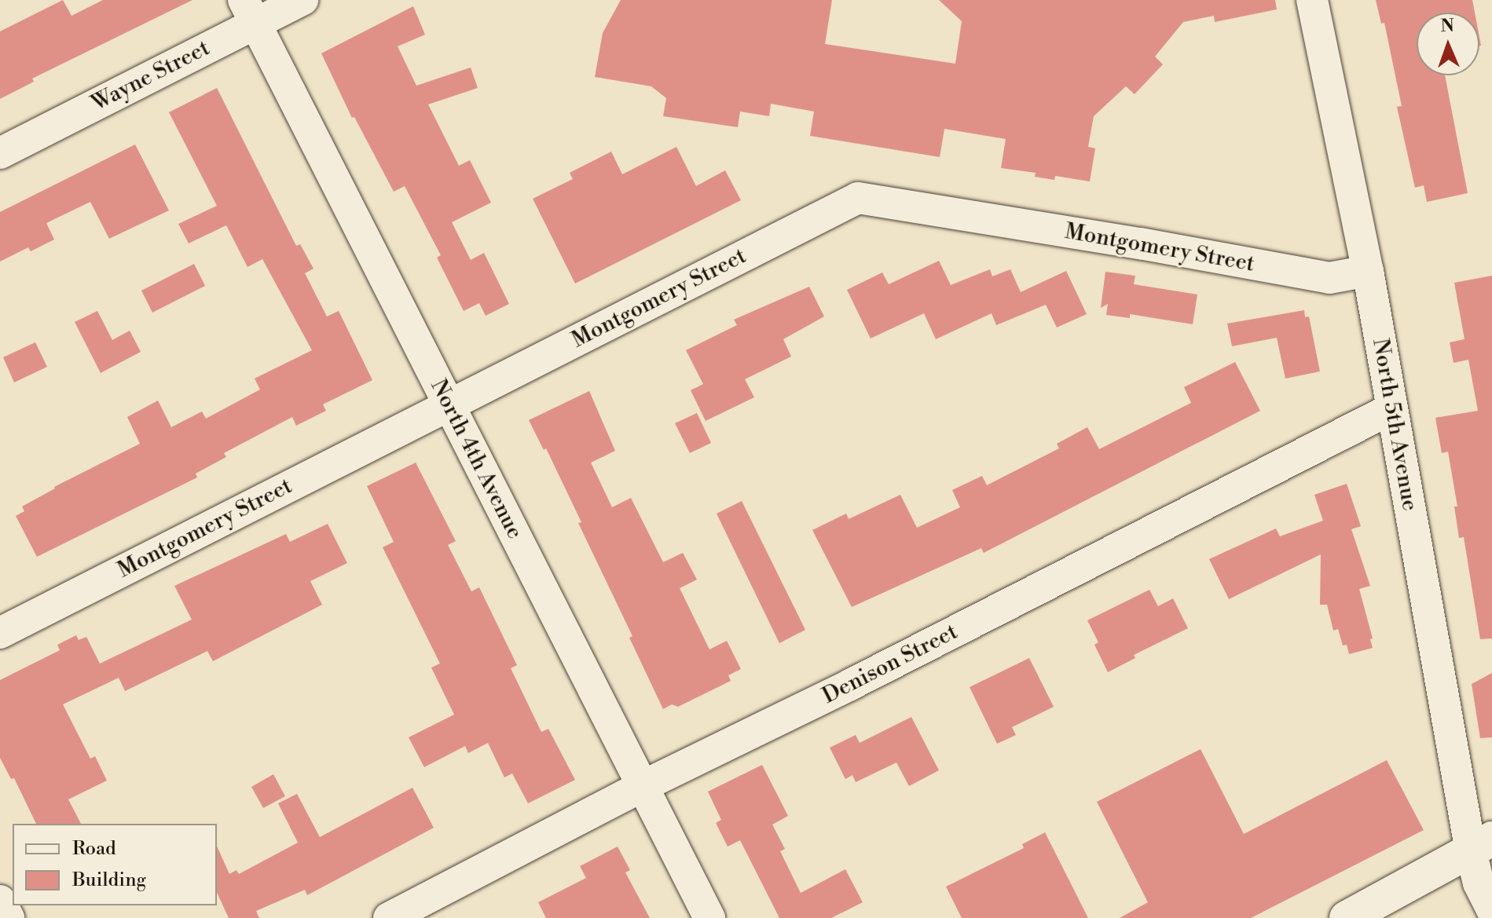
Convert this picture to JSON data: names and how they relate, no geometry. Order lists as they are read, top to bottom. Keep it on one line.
{"streets":{"street":["Wayne Street","Montgomery Street","North 5th Avenue","North 4th Avenue","Denison Street"]},"crossings":[["Wayne Street","North 4th Avenue"],["Montgomery Street","North 5th Avenue"],["Montgomery Street","North 4th Avenue"],["North 5th Avenue","Denison Street"],["North 4th Avenue","Denison Street"]],"legend":["Road","Building"],"north":"top"}
